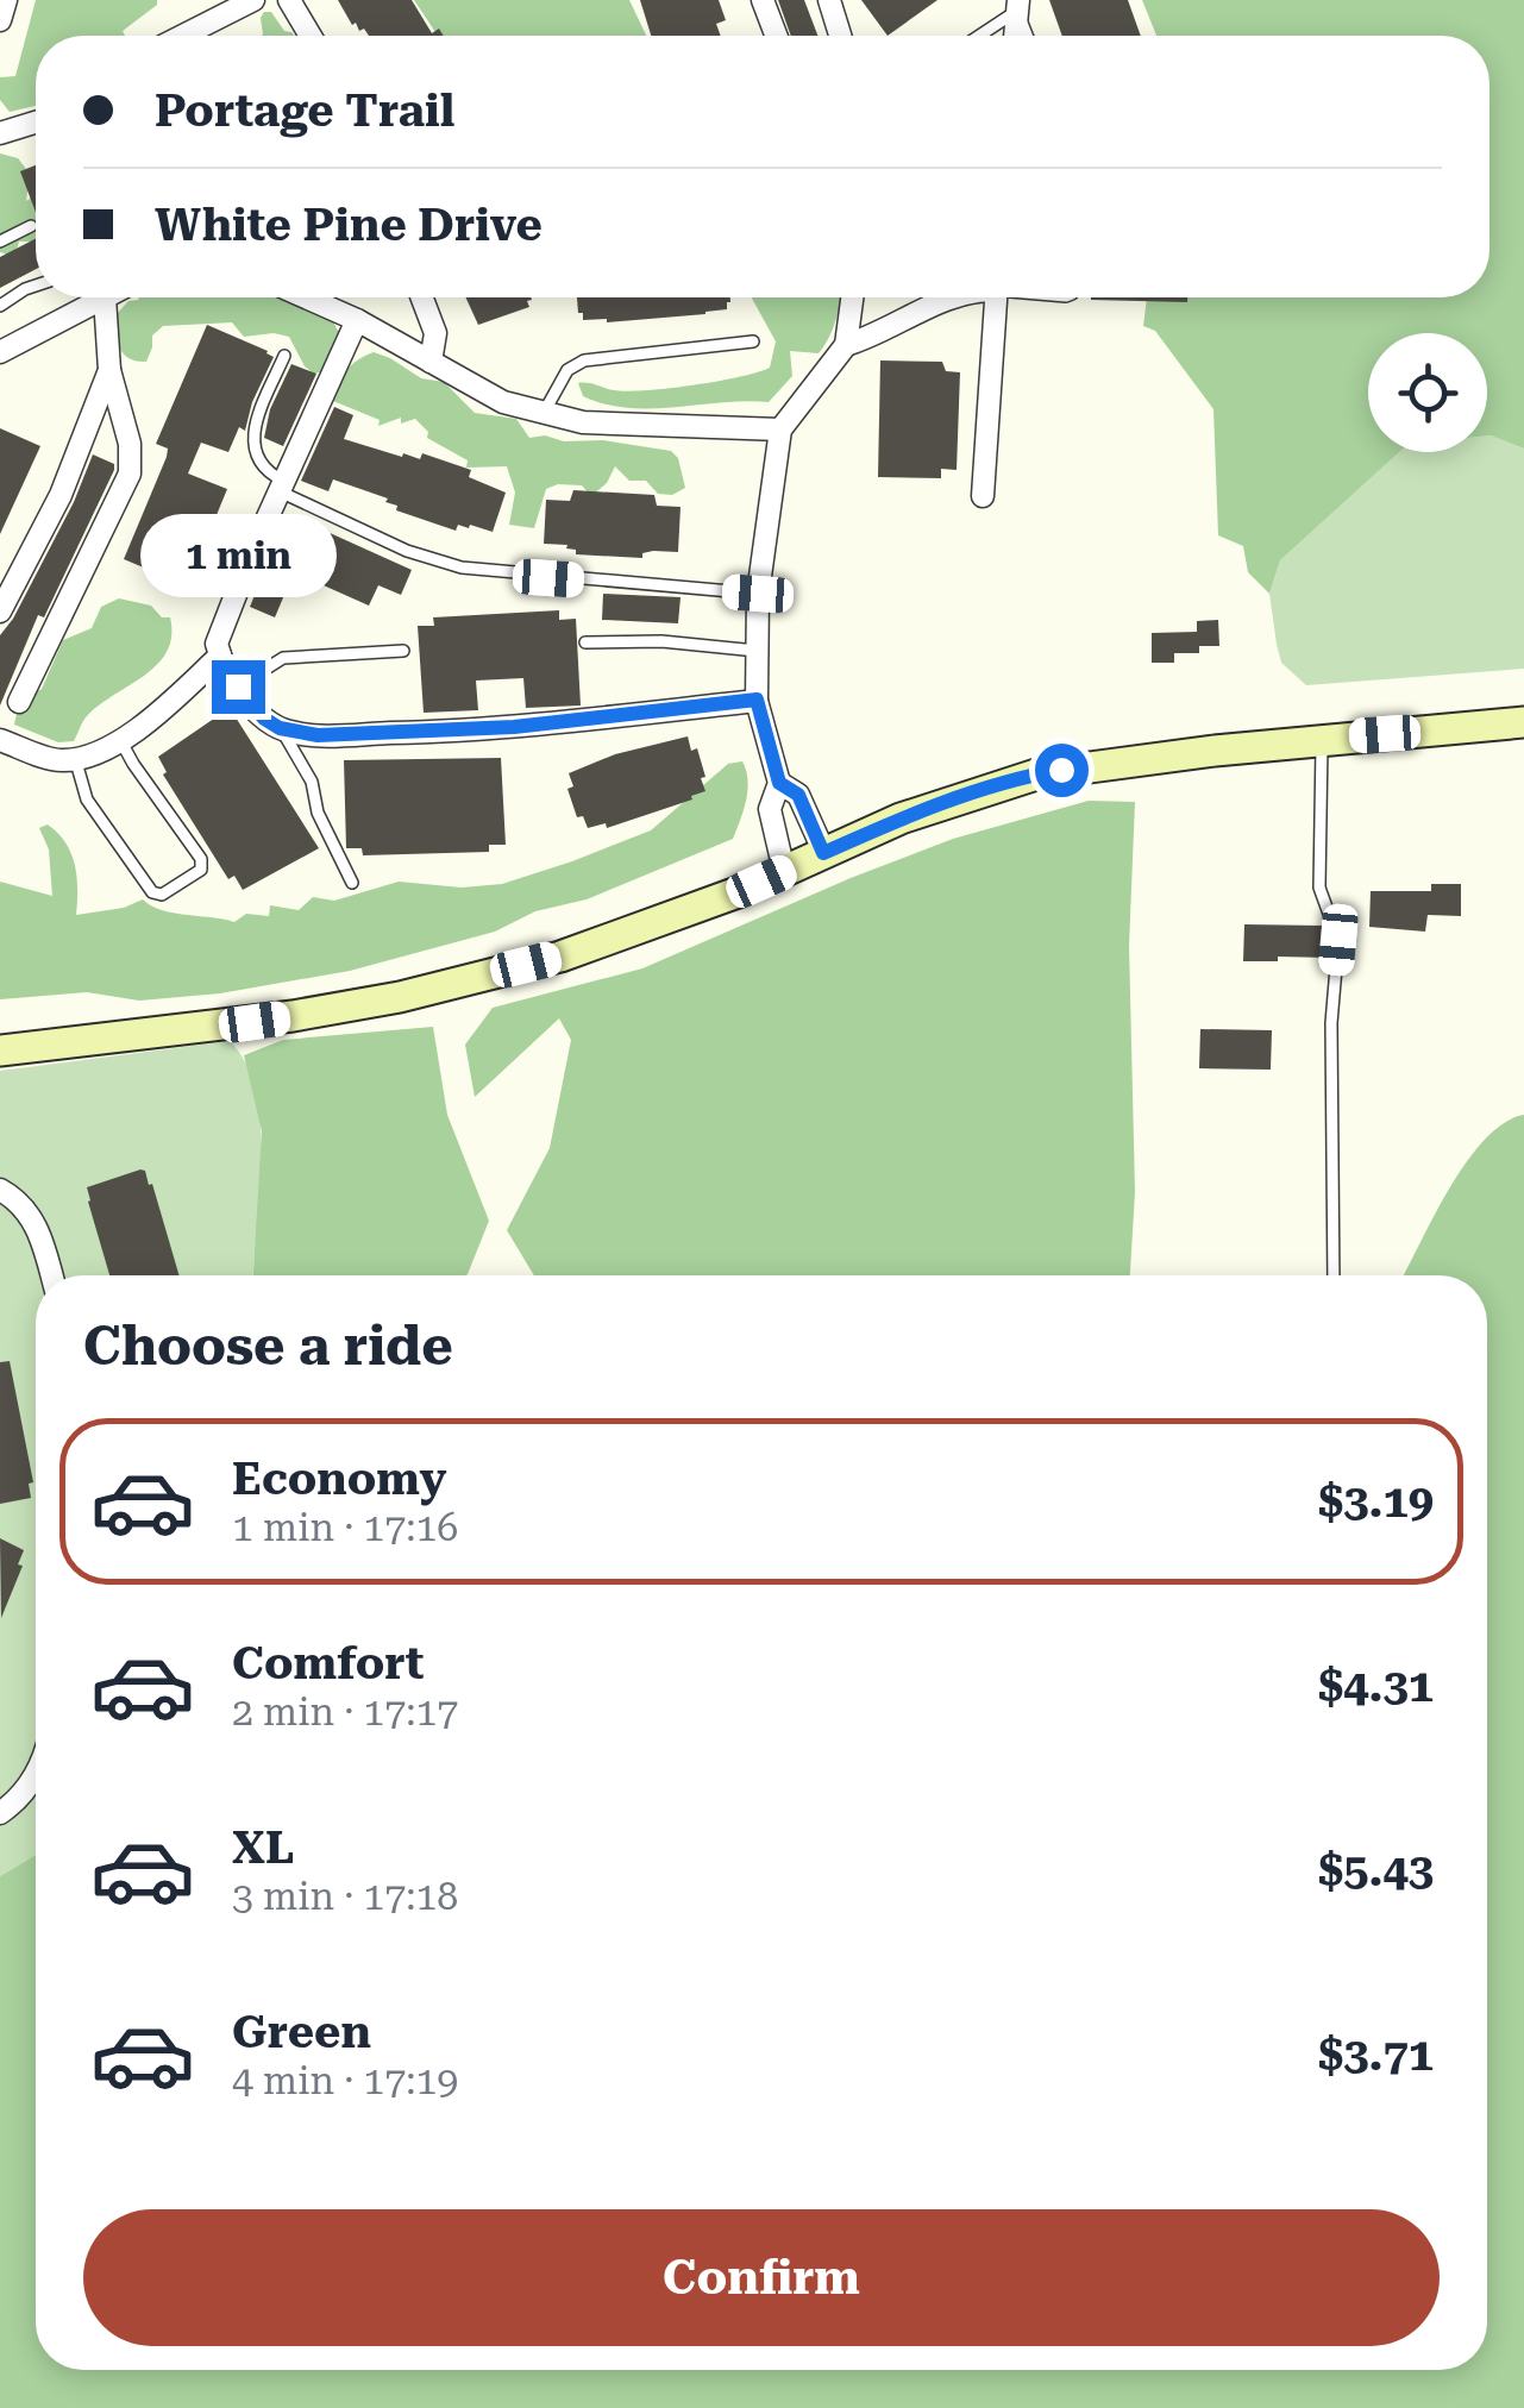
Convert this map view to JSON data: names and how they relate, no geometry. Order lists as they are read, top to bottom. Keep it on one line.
{"page":{"banner":["Portage Trail","White Pine Drive"],"bubble":"1 min","heading":"Choose a ride","list":[{"name":"Economy","note":"1 min · 17:16","value":"$3.19"},{"name":"Comfort","note":"2 min · 17:17","value":"$4.31"},{"name":"XL","note":"3 min · 17:18","value":"$5.43"},{"name":"Green","note":"4 min · 17:19","value":"$3.71"}],"buttons":"Confirm"}}
